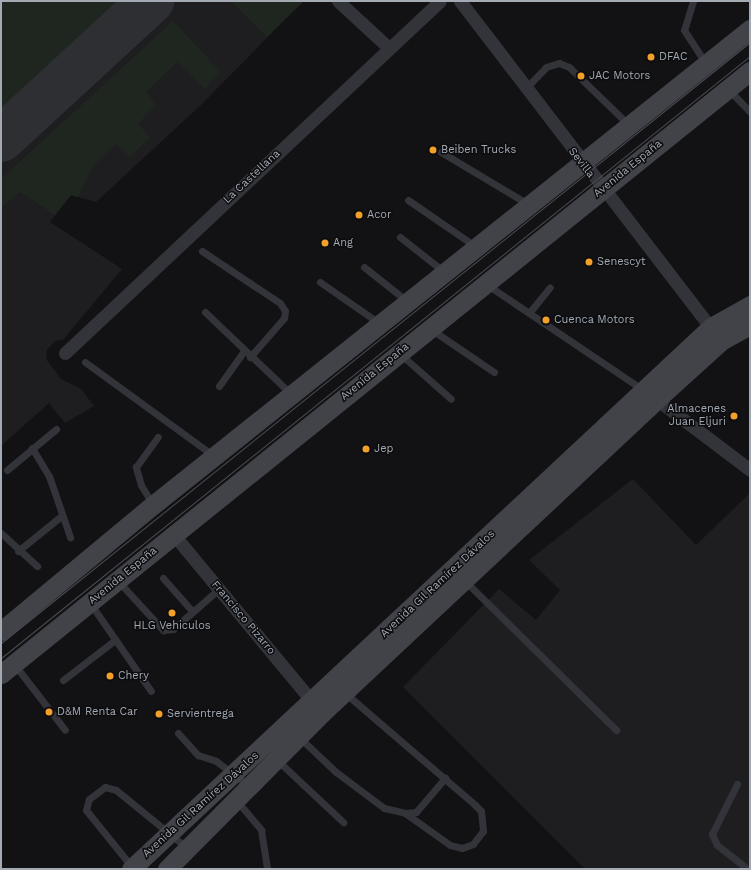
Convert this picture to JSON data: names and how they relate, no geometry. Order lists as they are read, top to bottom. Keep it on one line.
{"streets":{"main road":["Avenida España","Avenida Gil Ramírez Dávalos"],"street":["Sevilla","La Castellana","Francisco Pizarro"]},"crossings":[["Sevilla","Avenida España"],["Sevilla","Avenida Gil Ramírez Dávalos"],["Avenida España","Francisco Pizarro"],["Avenida Gil Ramírez Dávalos","Francisco Pizarro"]],"places":["DFAC","JAC Motors","Beiben Trucks","Acor","Ang","Senescyt","Cuenca Motors","Almacenes Juan Eljuri","Jep","HLG Vehiculos","Chery","D&M Renta Car","Servientrega"]}
